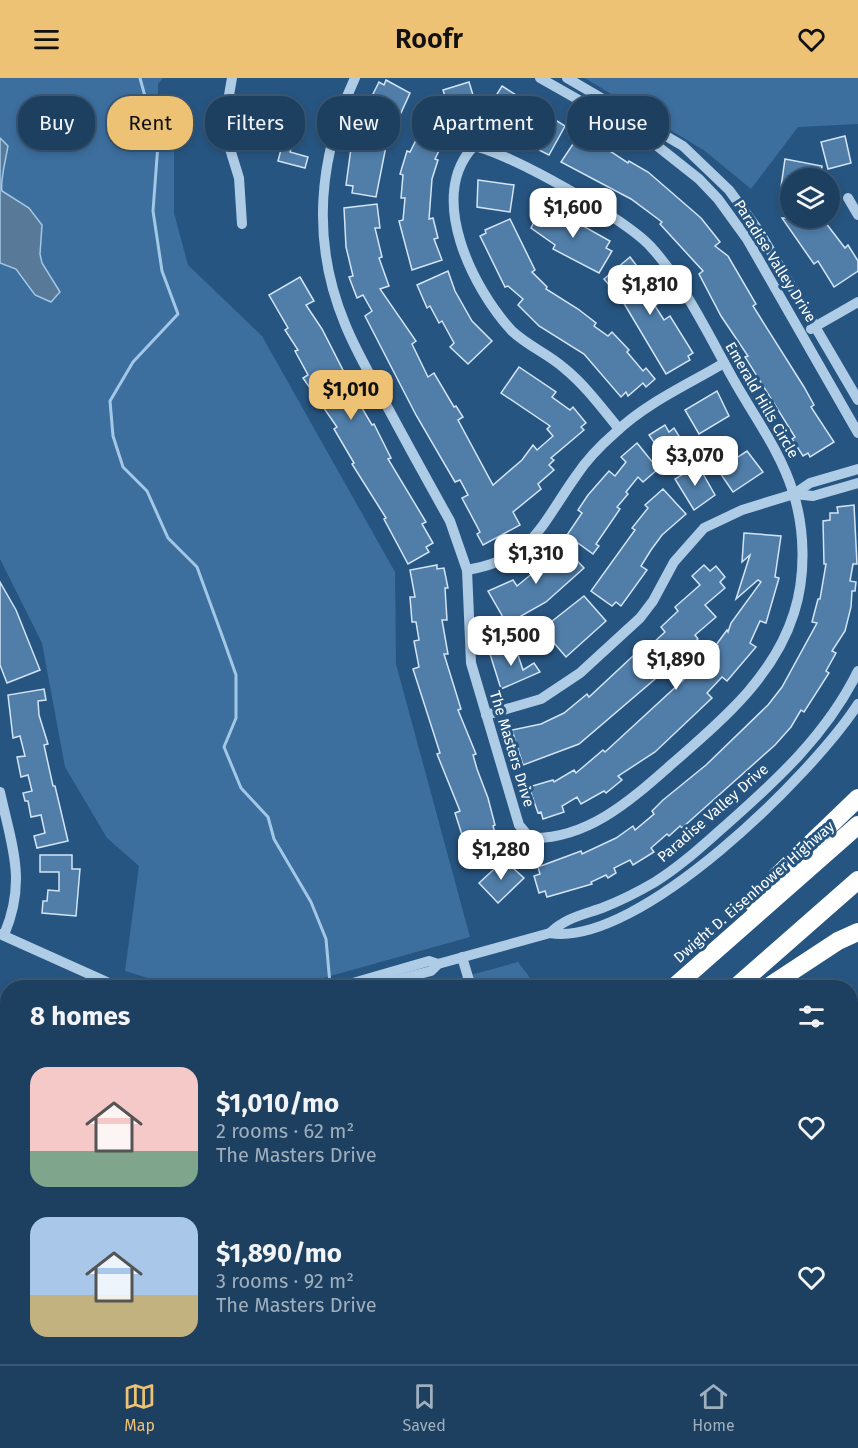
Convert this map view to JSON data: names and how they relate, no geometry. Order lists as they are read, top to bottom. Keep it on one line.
{"streets":{"highway":["Dwight D. Eisenhower Highway"],"street":["Paradise Valley Drive","Emerald Hills Circle","The Masters Drive"]},"crossings":[["Emerald Hills Circle","The Masters Drive"]],"page":{"header":"Roofr","chip":["Buy","Rent","Filters","New","Apartment","House"],"price":["$1,600","$1,810","$1,010","$3,070","$1,310","$1,500","$1,890","$1,280"],"heading":"8 homes","list":[{"name":"$1,010/mo","note":"2 rooms · 62 m² · The Masters Drive"},{"name":"$1,890/mo","note":"3 rooms · 92 m² · The Masters Drive"}],"tabs":["Map","Saved","Home"]}}
